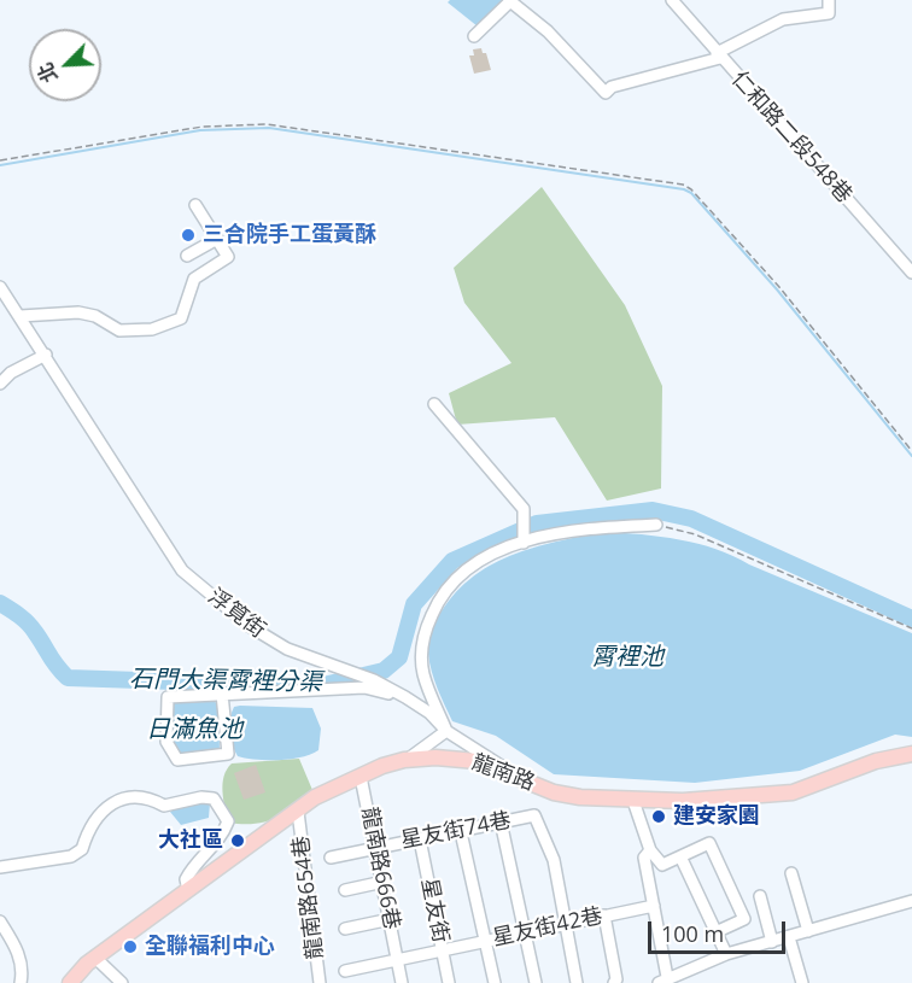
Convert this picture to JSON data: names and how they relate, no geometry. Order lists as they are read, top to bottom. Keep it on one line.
{"streets":{"main road":["龍南路"],"street":["仁和路二段548巷","浮筧街","星友街74巷","龍南路666巷","龍南路654巷","星友街","星友街42巷"]},"crossings":[["浮筧街","龍南路"],["龍南路","龍南路666巷"],["龍南路","龍南路654巷"],["星友街74巷","龍南路666巷"],["星友街74巷","星友街"],["星友街74巷","星友街42巷"],["龍南路666巷","星友街42巷"],["星友街","星友街42巷"]],"water":["霄裡池","石門大渠霄裡分渠","日滿魚池"],"places":["三合院手工蛋黃酥","建安家園","大社區","全聯福利中心"],"scale_bar":"100 m","north":"bottom left"}
